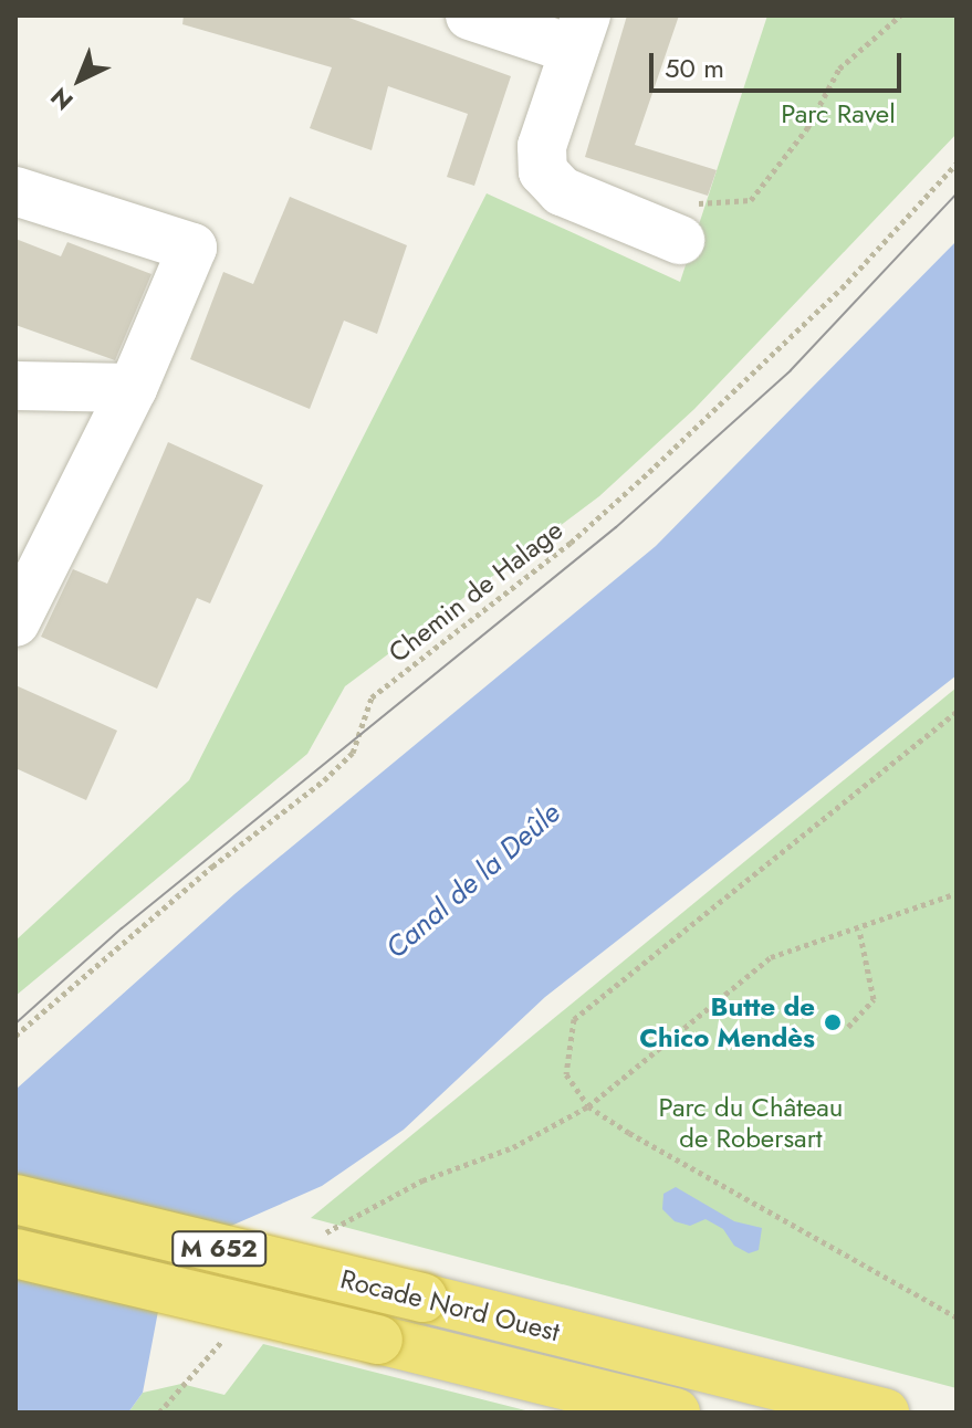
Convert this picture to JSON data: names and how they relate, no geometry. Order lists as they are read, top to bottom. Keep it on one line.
{"streets":{"highway":["M 652","Rocade Nord Ouest"],"path":["Chemin de Halage"]},"water":["Canal de la Deûle"],"parks":["Parc Ravel","Parc du Château de Robersart"],"places":["Butte de Chico Mendès"],"scale_bar":"50 m","north":"bottom left"}
